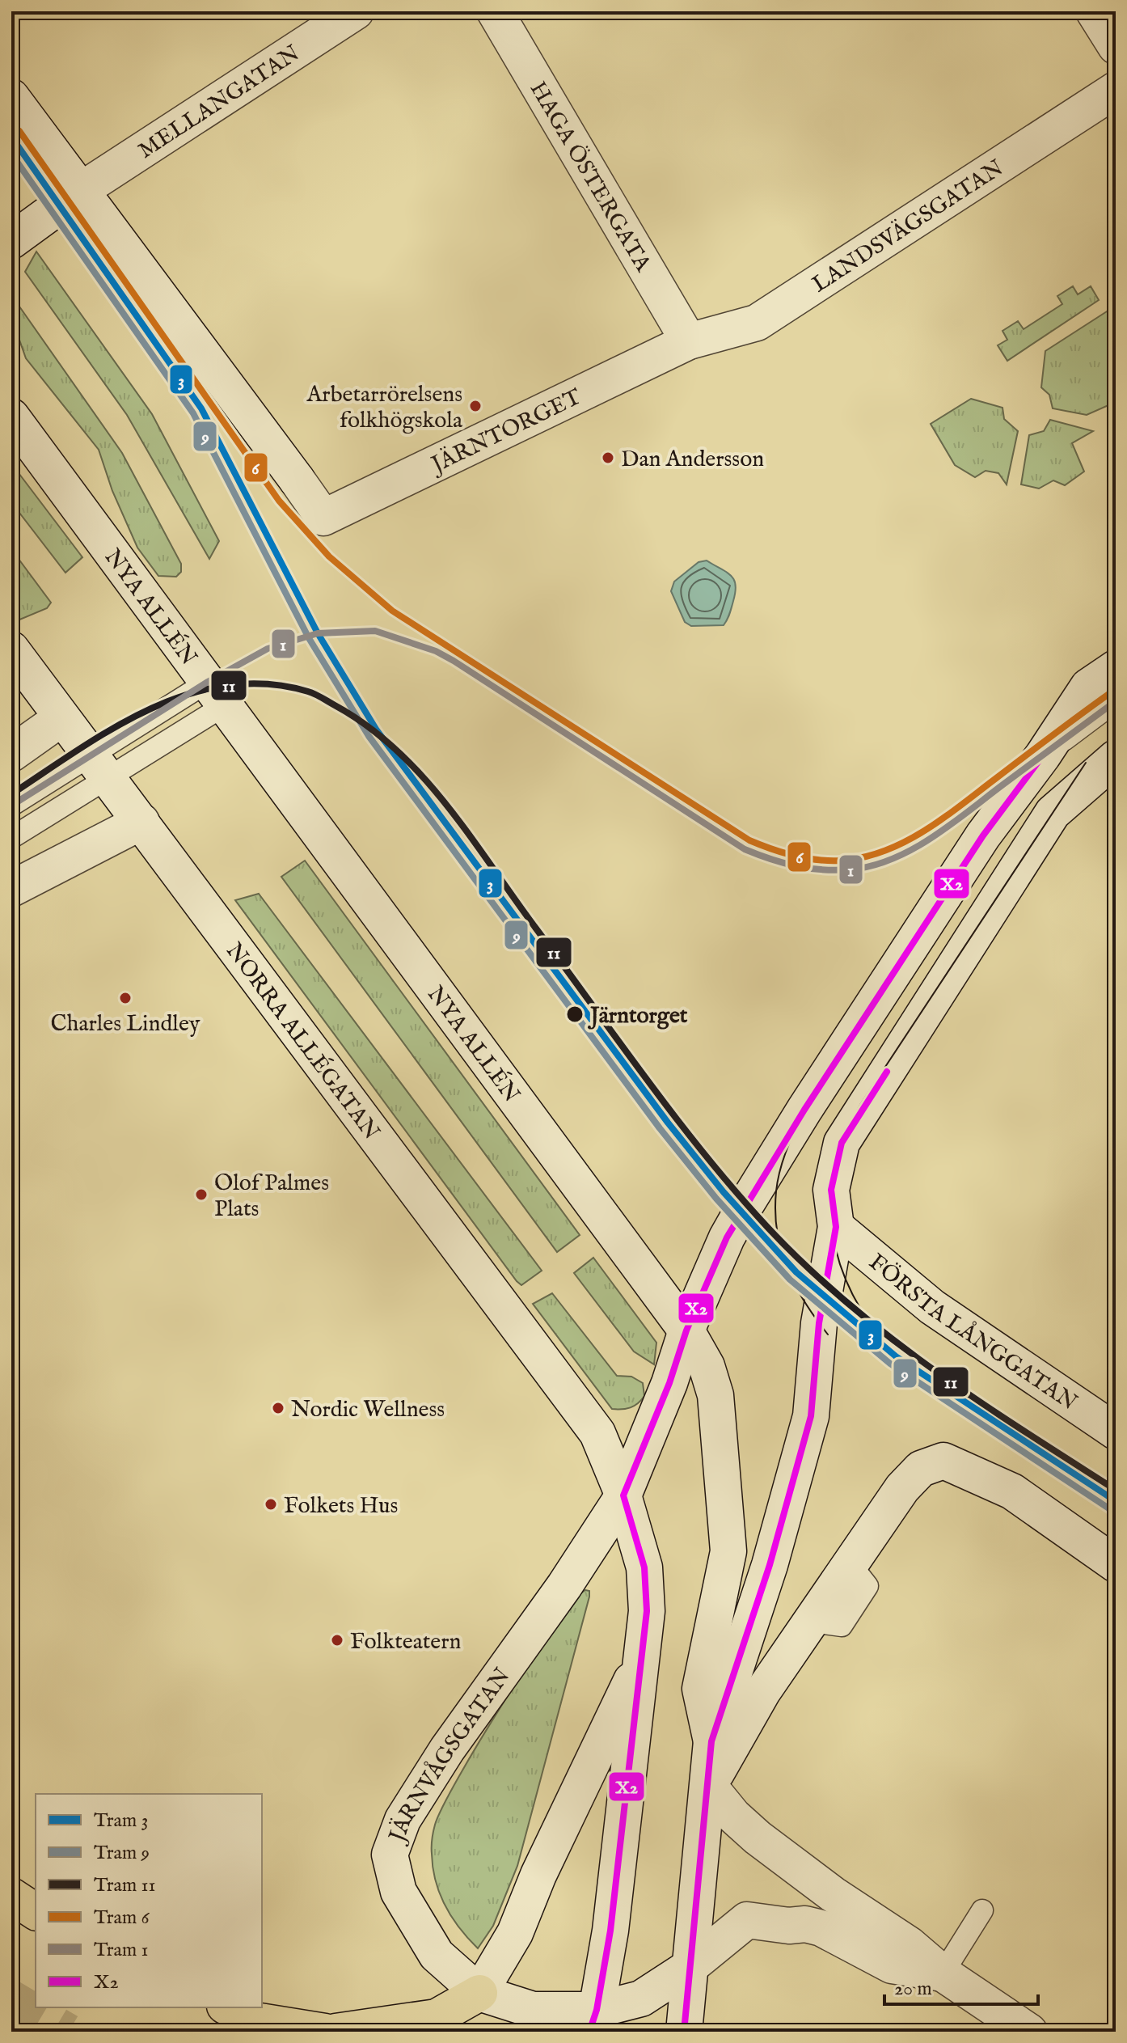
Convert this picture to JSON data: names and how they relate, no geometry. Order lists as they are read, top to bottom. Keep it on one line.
{"streets":{"street":["MELLANGATAN","HAGA ÖSTERGATA","LANDSVÄGSGATAN","JÄRNTORGET","NYA ALLÉN","NORRA ALLÉGATAN","FÖRSTA LÅNGGATAN","JÄRNVÅGSGATAN"]},"crossings":[["MELLANGATAN","JÄRNTORGET"],["HAGA ÖSTERGATA","LANDSVÄGSGATAN"],["HAGA ÖSTERGATA","JÄRNTORGET"],["LANDSVÄGSGATAN","JÄRNTORGET"],["NYA ALLÉN","JÄRNVÅGSGATAN"],["NORRA ALLÉGATAN","JÄRNVÅGSGATAN"]],"places":["Arbetarrörelsens folkhögskola","Dan Andersson","Charles Lindley","Järntorget","Olof Palmes Plats","Nordic Wellness","Folkets Hus","Folkteatern"],"lines":["tram line 6","tram line 3","tram line 9","tram line 1","tram line 11","transit line X2"],"legend":["Tram 3","Tram 9","Tram 11","Tram 6","Tram 1","X2"],"scale_bar":"20 m"}
